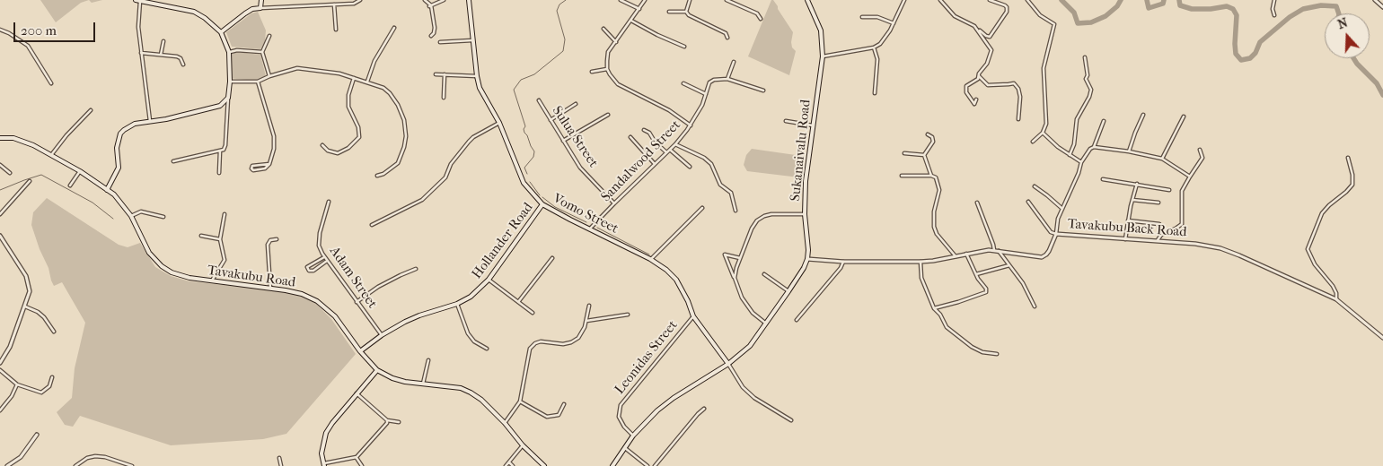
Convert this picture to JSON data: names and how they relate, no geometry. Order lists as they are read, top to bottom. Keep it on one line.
{"streets":{"main road":["Sukanaivalu Road","Vomo Street","Hollander Road","Tavakubu Road"],"street":["Sulua Street","Sandalwood Street","Tavakubu Back Road","Adam Street","Leonidas Street"]},"crossings":[["Sulua Street","Sandalwood Street"],["Sukanaivalu Road","Vomo Street"],["Sukanaivalu Road","Tavakubu Back Road"],["Sukanaivalu Road","Leonidas Street"],["Sandalwood Street","Vomo Street"],["Vomo Street","Hollander Road"],["Vomo Street","Leonidas Street"],["Hollander Road","Tavakubu Road"],["Hollander Road","Adam Street"]],"scale_bar":"200 m","north":"top"}
